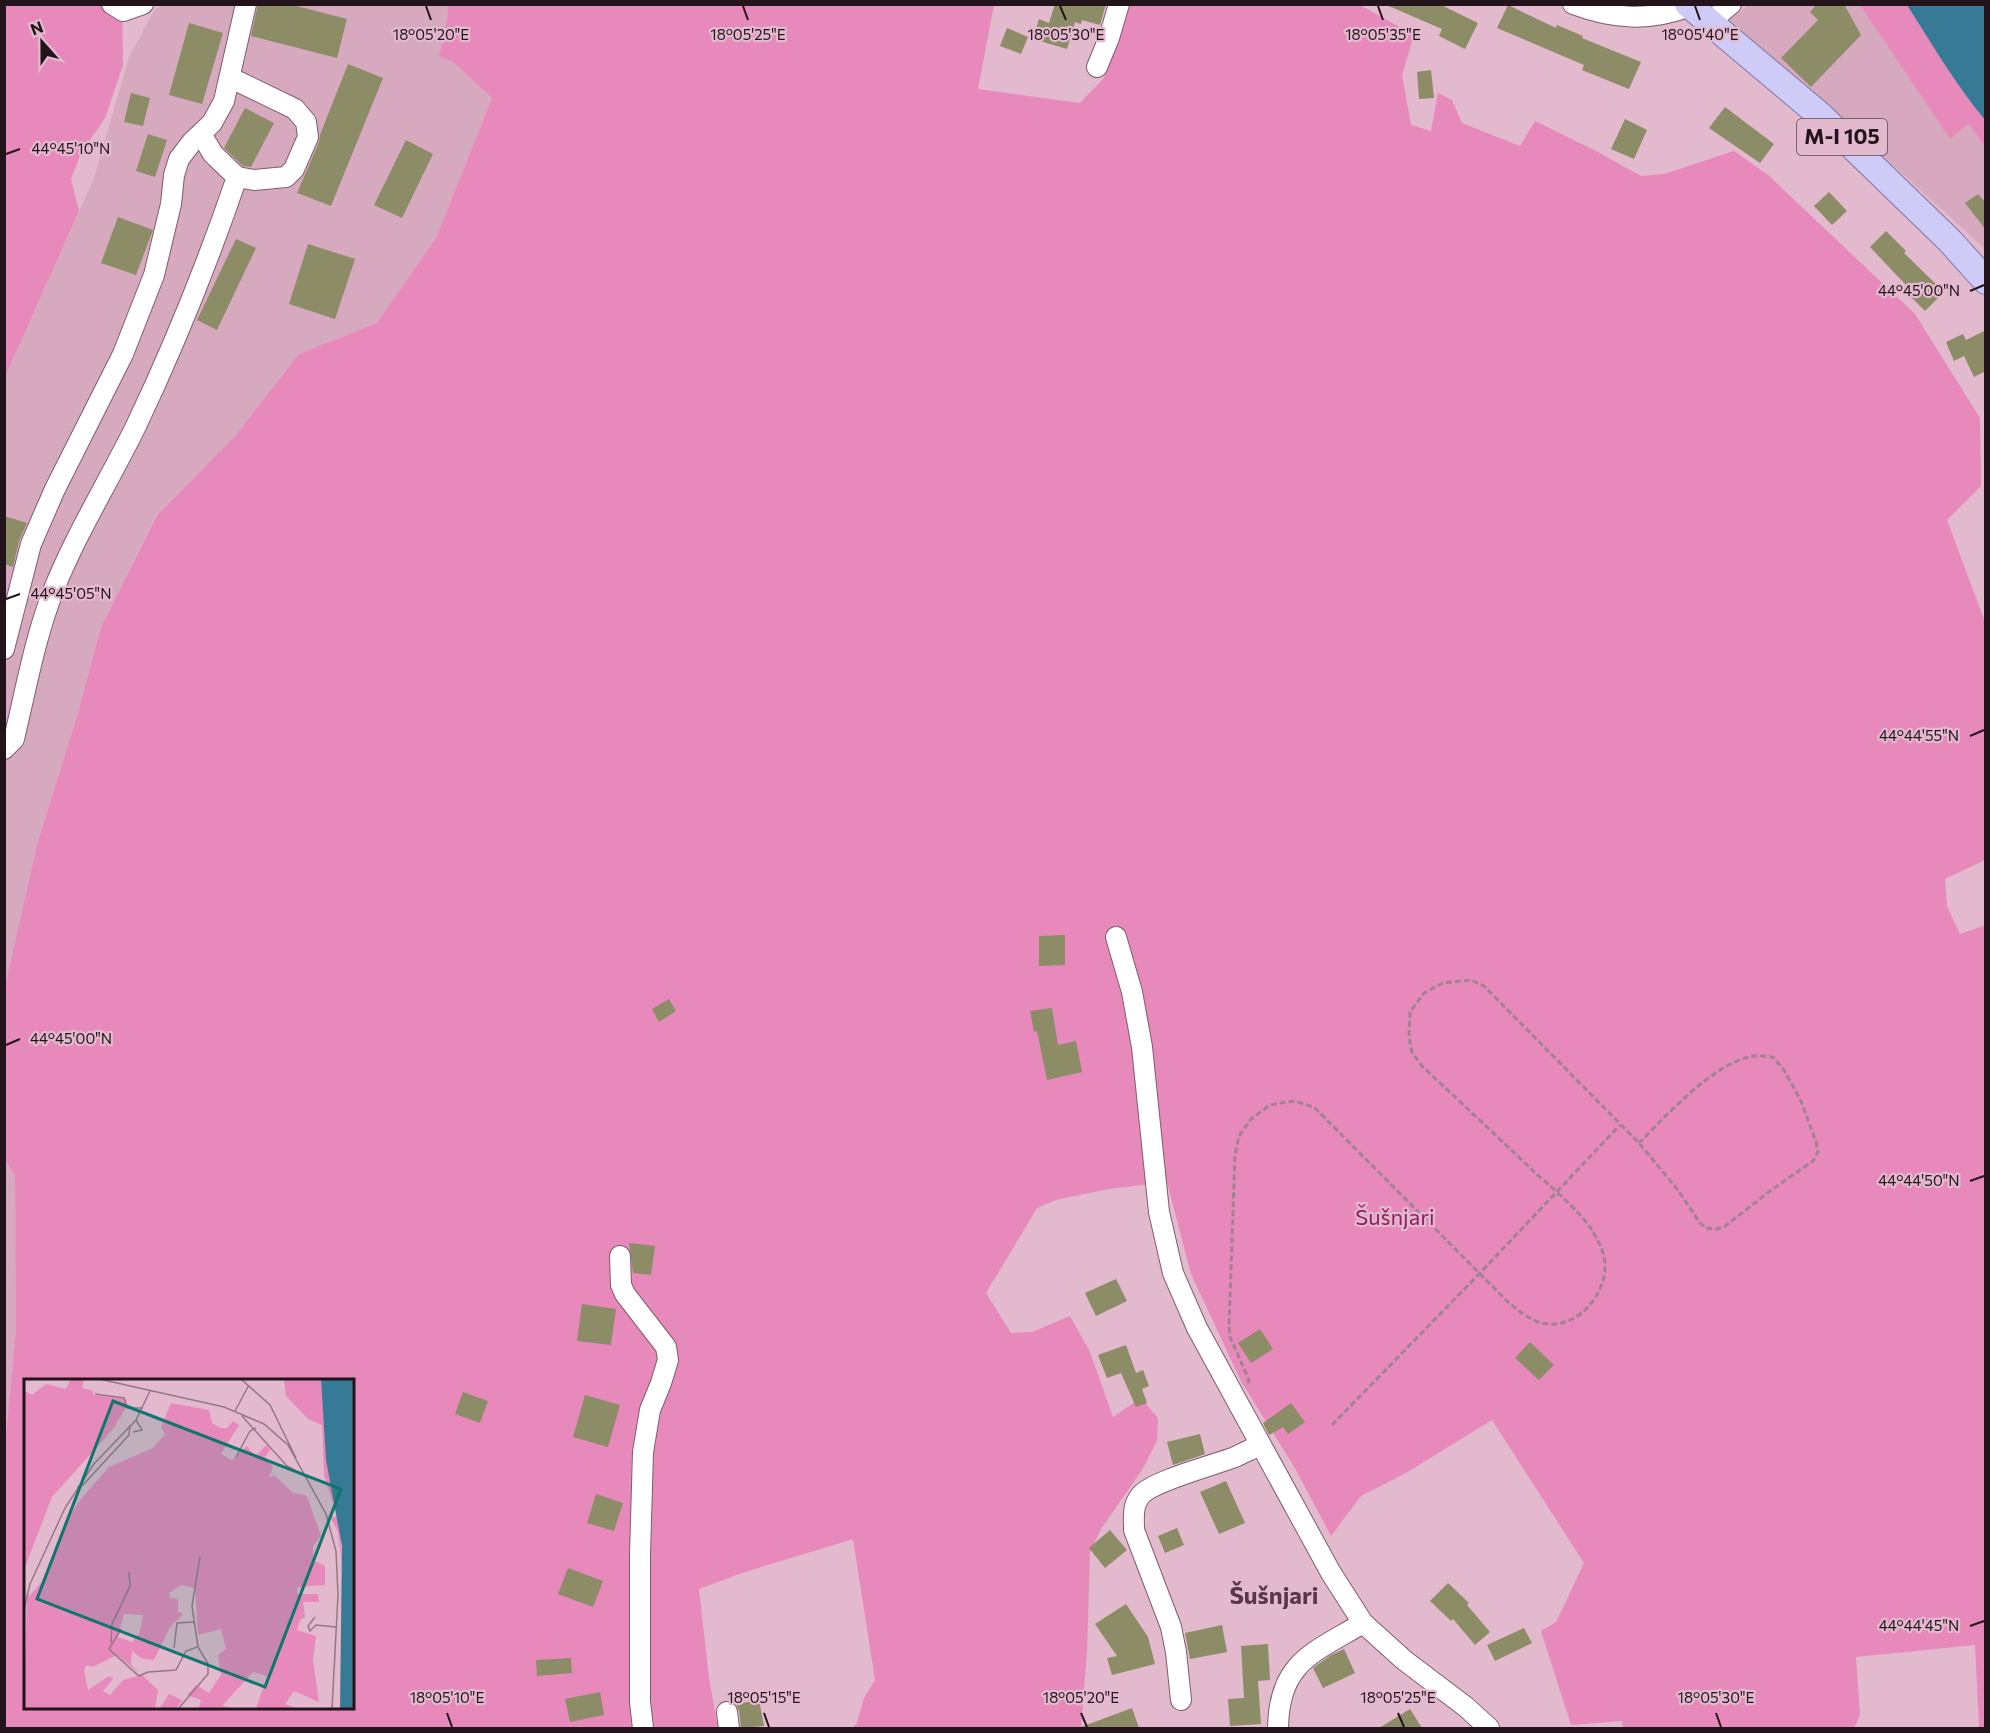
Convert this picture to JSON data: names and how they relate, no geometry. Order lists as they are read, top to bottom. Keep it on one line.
{"streets":{"main road":["M-I 105"]},"districts":["Šušnjari"],"parks":["Šušnjari"],"north":"top","coordinates":["18°05'40\"E","18°05'20\"E","18°05'25\"E","18°05'30\"E","18°05'35\"E","44°45'10\"N","44°45'00\"N","44°45'05\"N","44°44'55\"N","44°44'50\"N","44°44'45\"N","18°05'10\"E","18°05'15\"E"]}
